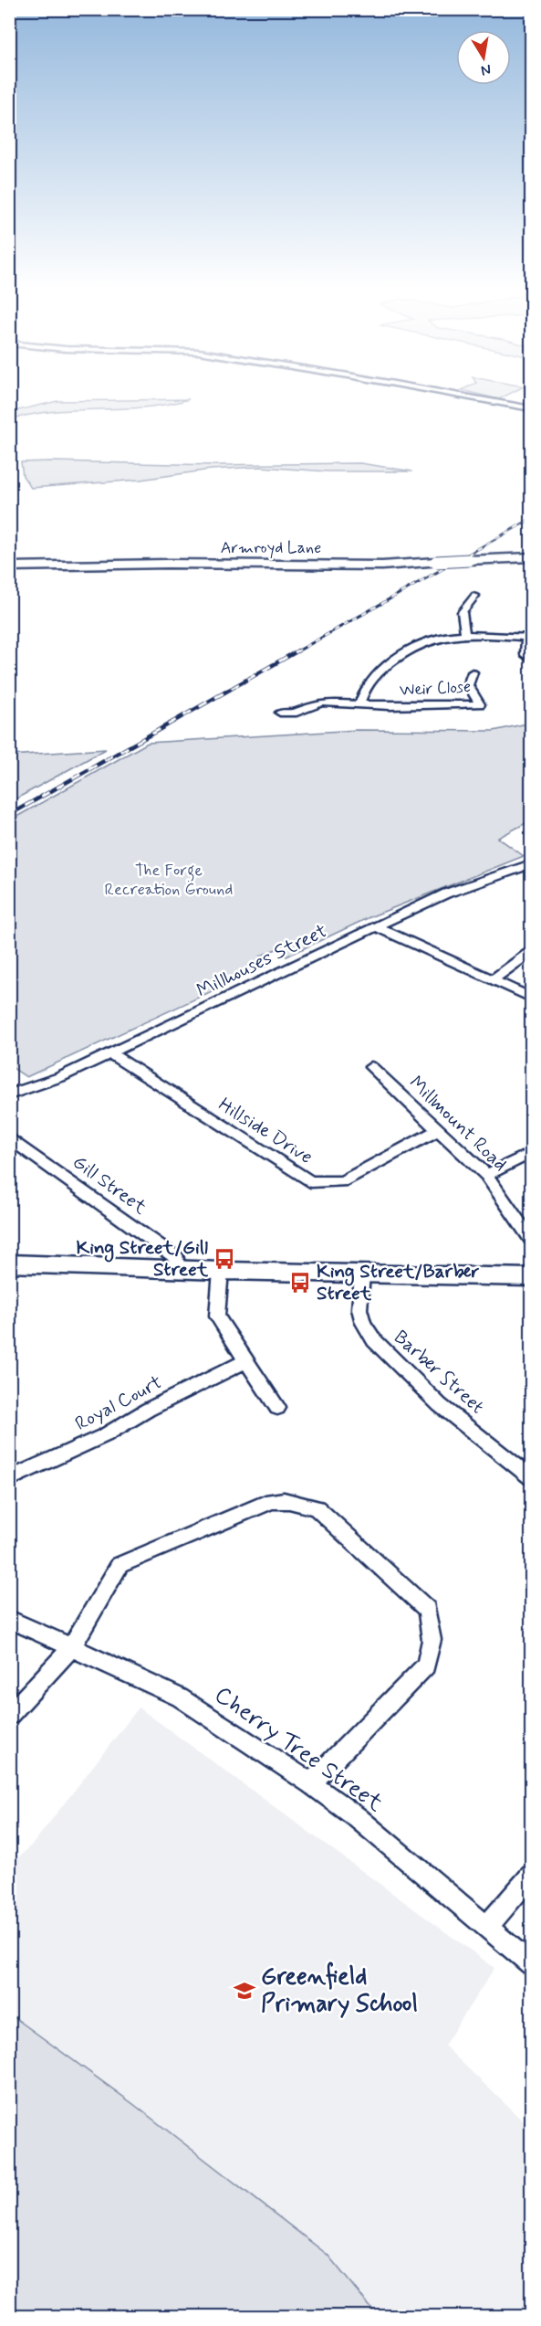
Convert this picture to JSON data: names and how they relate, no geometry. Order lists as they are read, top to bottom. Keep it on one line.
{"streets":{"street":["Armroyd Lane","Weir Close","Millhouses Street","Millmount Road","Hillside Drive","Gill Street","Barber Street","Royal Court","Cherry Tree Street"]},"crossings":[["Millhouses Street","Hillside Drive"],["Millmount Road","Hillside Drive"]],"parks":["The Forge Recreation Ground"],"places":{"bus stop":["King Street/Gill Street","King Street/Barber Street"],"school or university":["Greenfield Primary School"]},"north":"bottom"}
